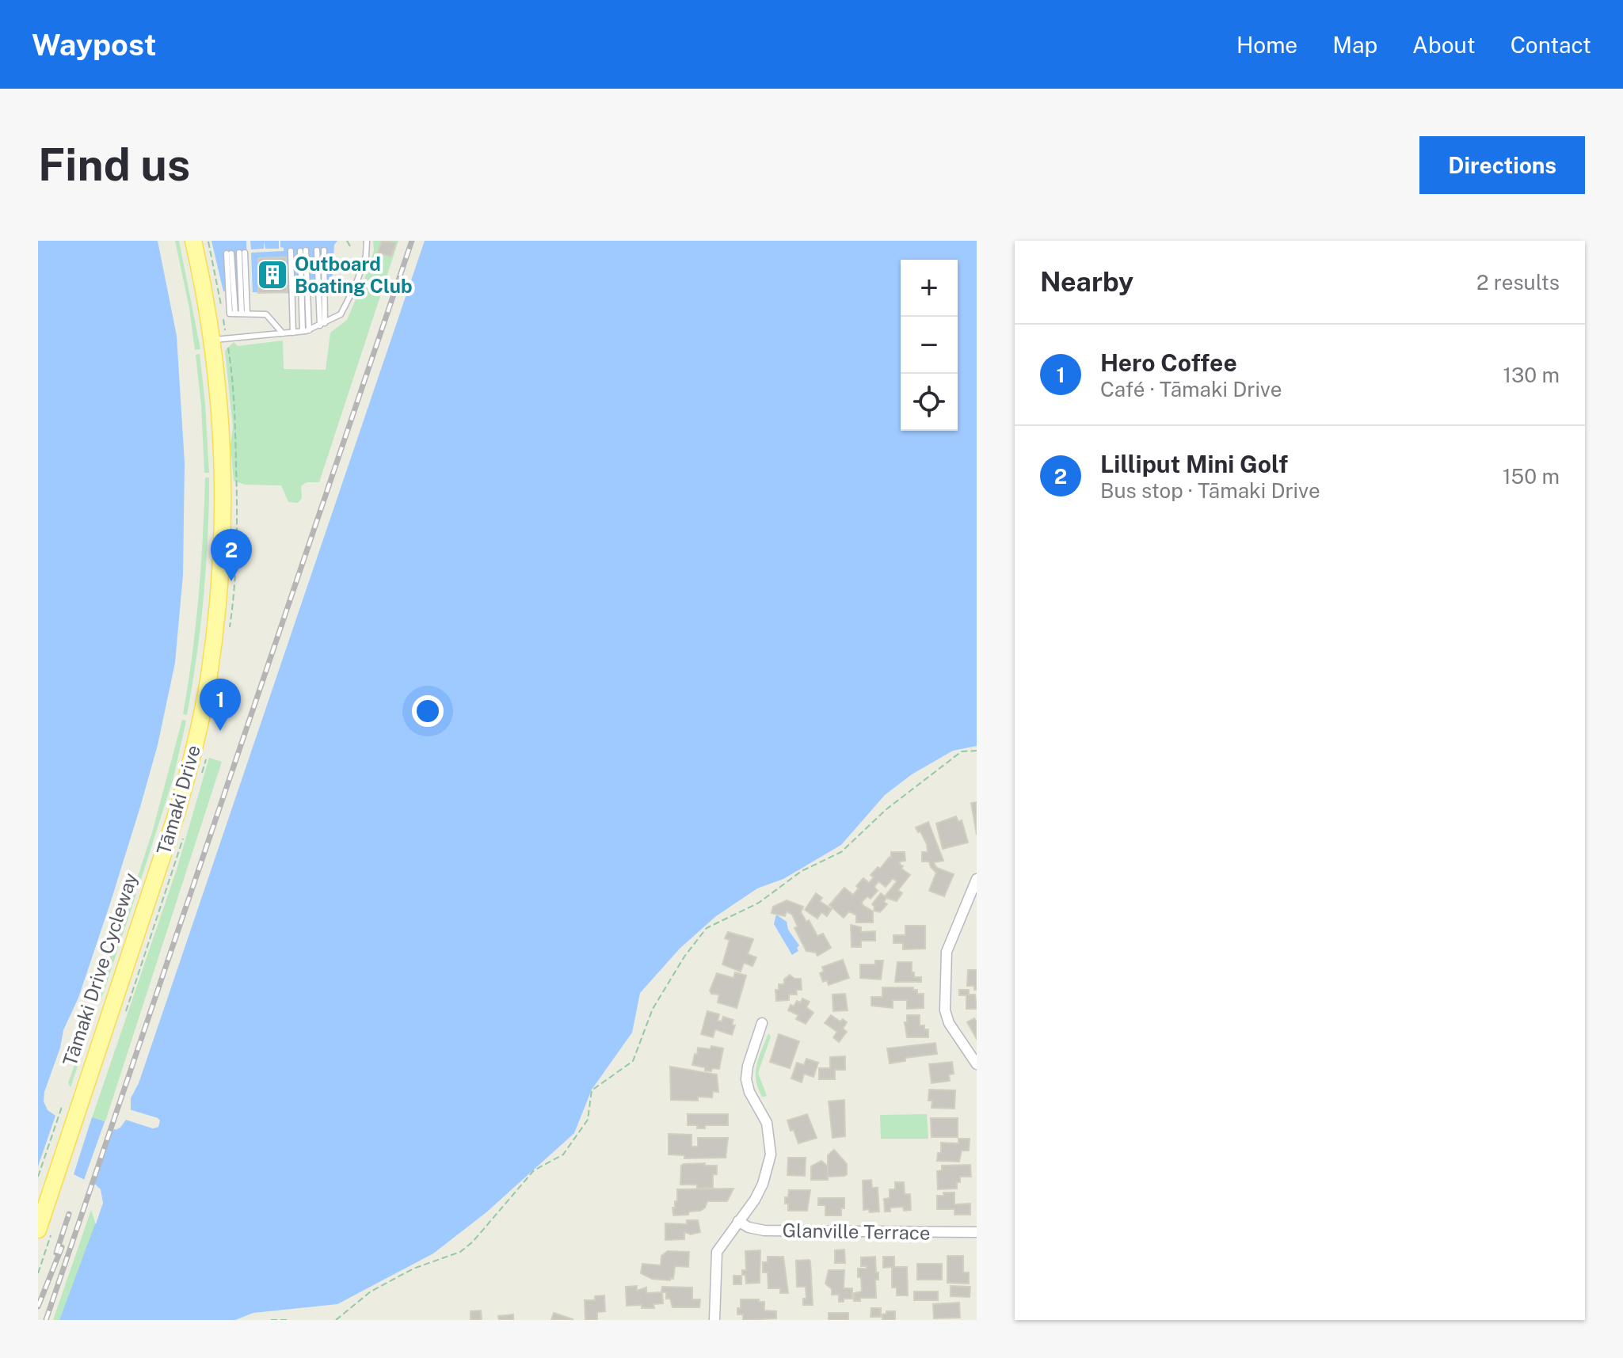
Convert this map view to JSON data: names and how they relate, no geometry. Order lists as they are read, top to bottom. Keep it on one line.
{"streets":{"main road":["Tāmaki Drive"],"street":["Glanville Terrace"]},"places":{"building":["Outboard Boating Club"]},"page":{"header":"Waypost","nav":["Home","Map","About","Contact"],"buttons":"Directions","title":"Find us","heading":["Nearby","2 results"],"map_buttons":["+","−"],"list":[{"mark":"1","name":"Hero Coffee","note":"Café · Tāmaki Drive","value":"130 m"},{"mark":"2","name":"Lilliput Mini Golf","note":"Bus stop · Tāmaki Drive","value":"150 m"}],"pins":["2","1"]}}
